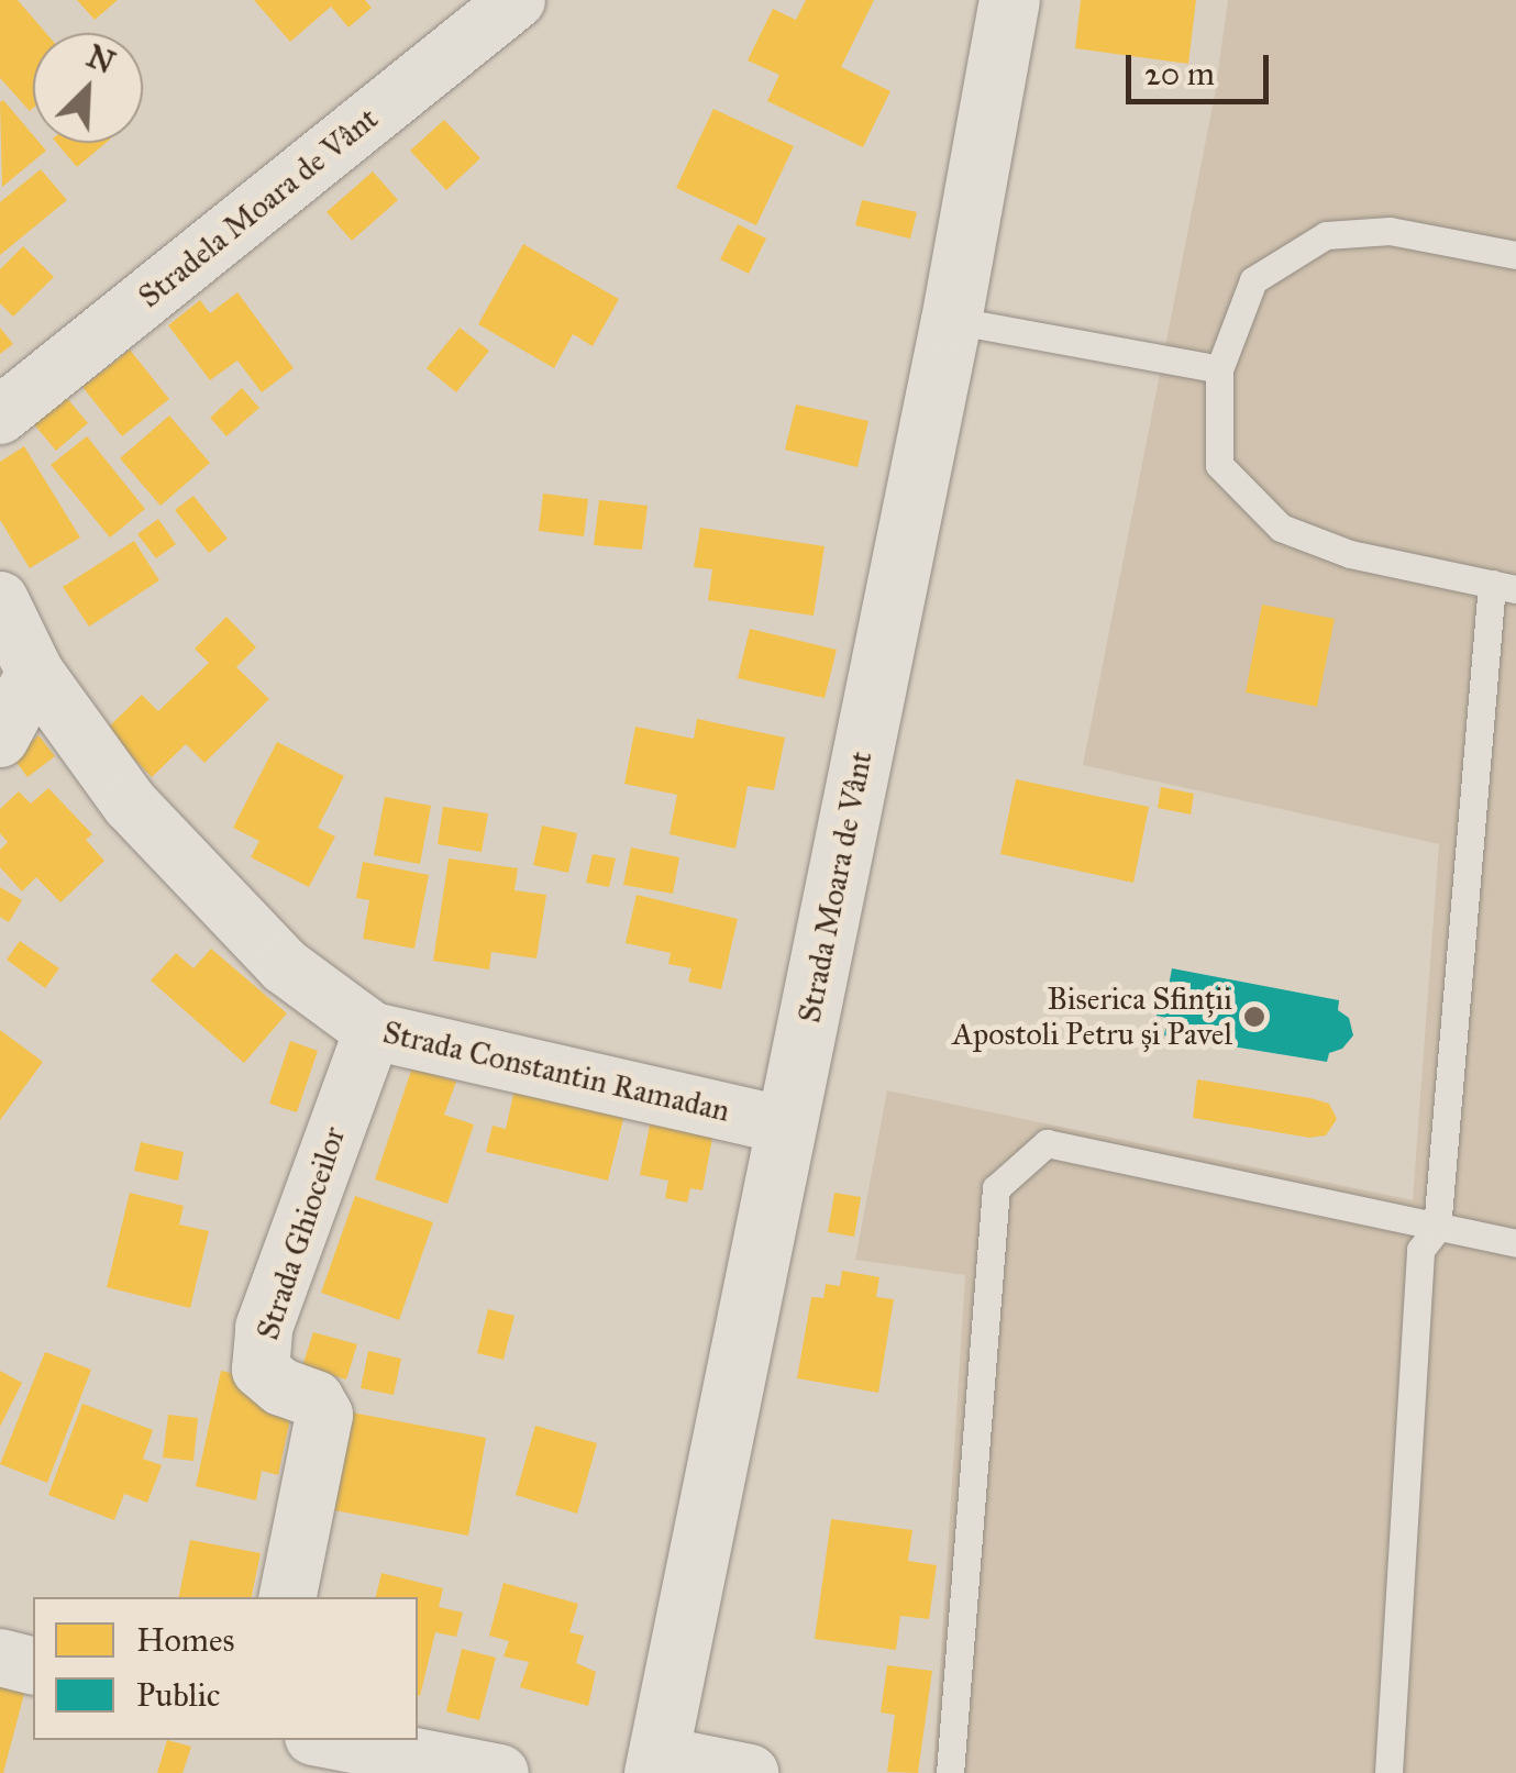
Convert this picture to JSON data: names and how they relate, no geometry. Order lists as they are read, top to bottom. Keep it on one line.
{"streets":{"main road":["Strada Moara de Vânt"],"street":["Stradela Moara de Vânt","Strada Constantin Ramadan","Strada Ghioceilor"]},"crossings":[["Strada Moara de Vânt","Strada Constantin Ramadan"],["Strada Constantin Ramadan","Strada Ghioceilor"]],"places":["Biserica Sfinții Apostoli Petru și Pavel"],"legend":["Homes","Public"],"scale_bar":"20 m","north":"top right"}
